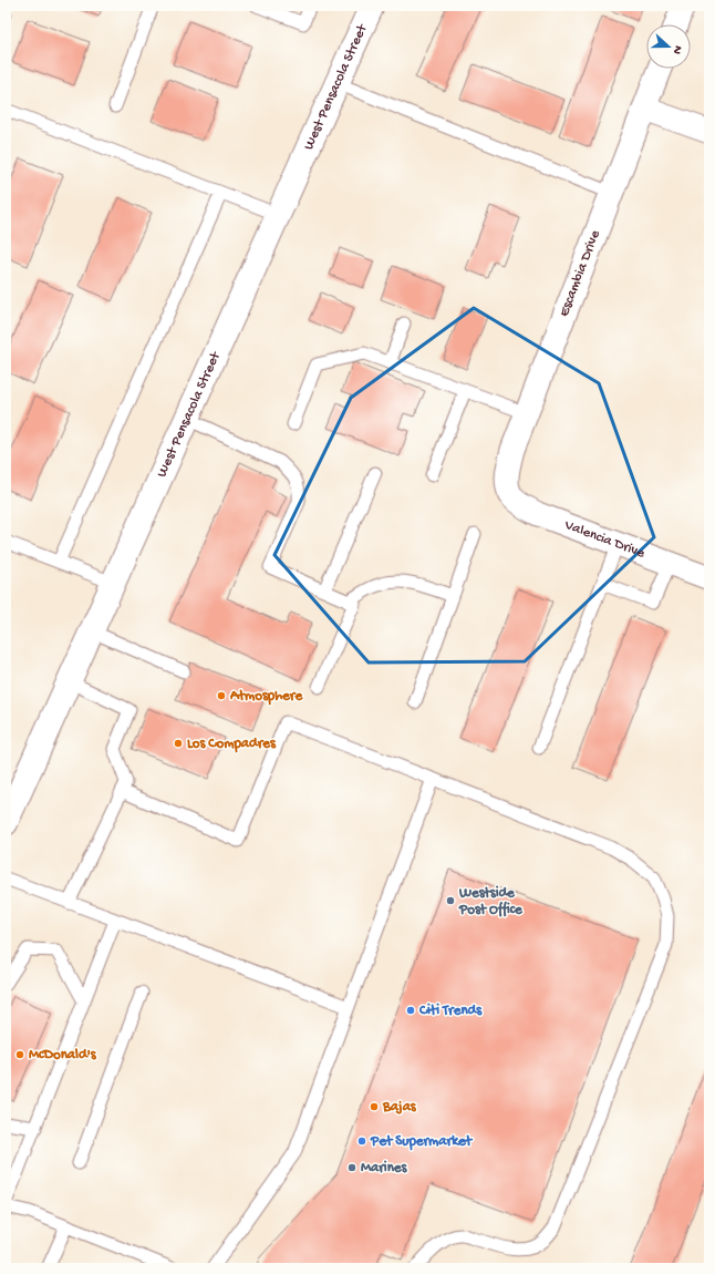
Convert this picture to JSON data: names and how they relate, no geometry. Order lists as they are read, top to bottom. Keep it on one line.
{"streets":{"main road":["West Pensacola Street"],"street":["Escambia Drive","Valencia Drive"]},"crossings":[["Escambia Drive","Valencia Drive"]],"places":["Atmosphere","Los Compadres","Westside Post Office","Citi Trends","McDonald's","Bajas","Pet Supermarket","Marines"],"north":"right"}
